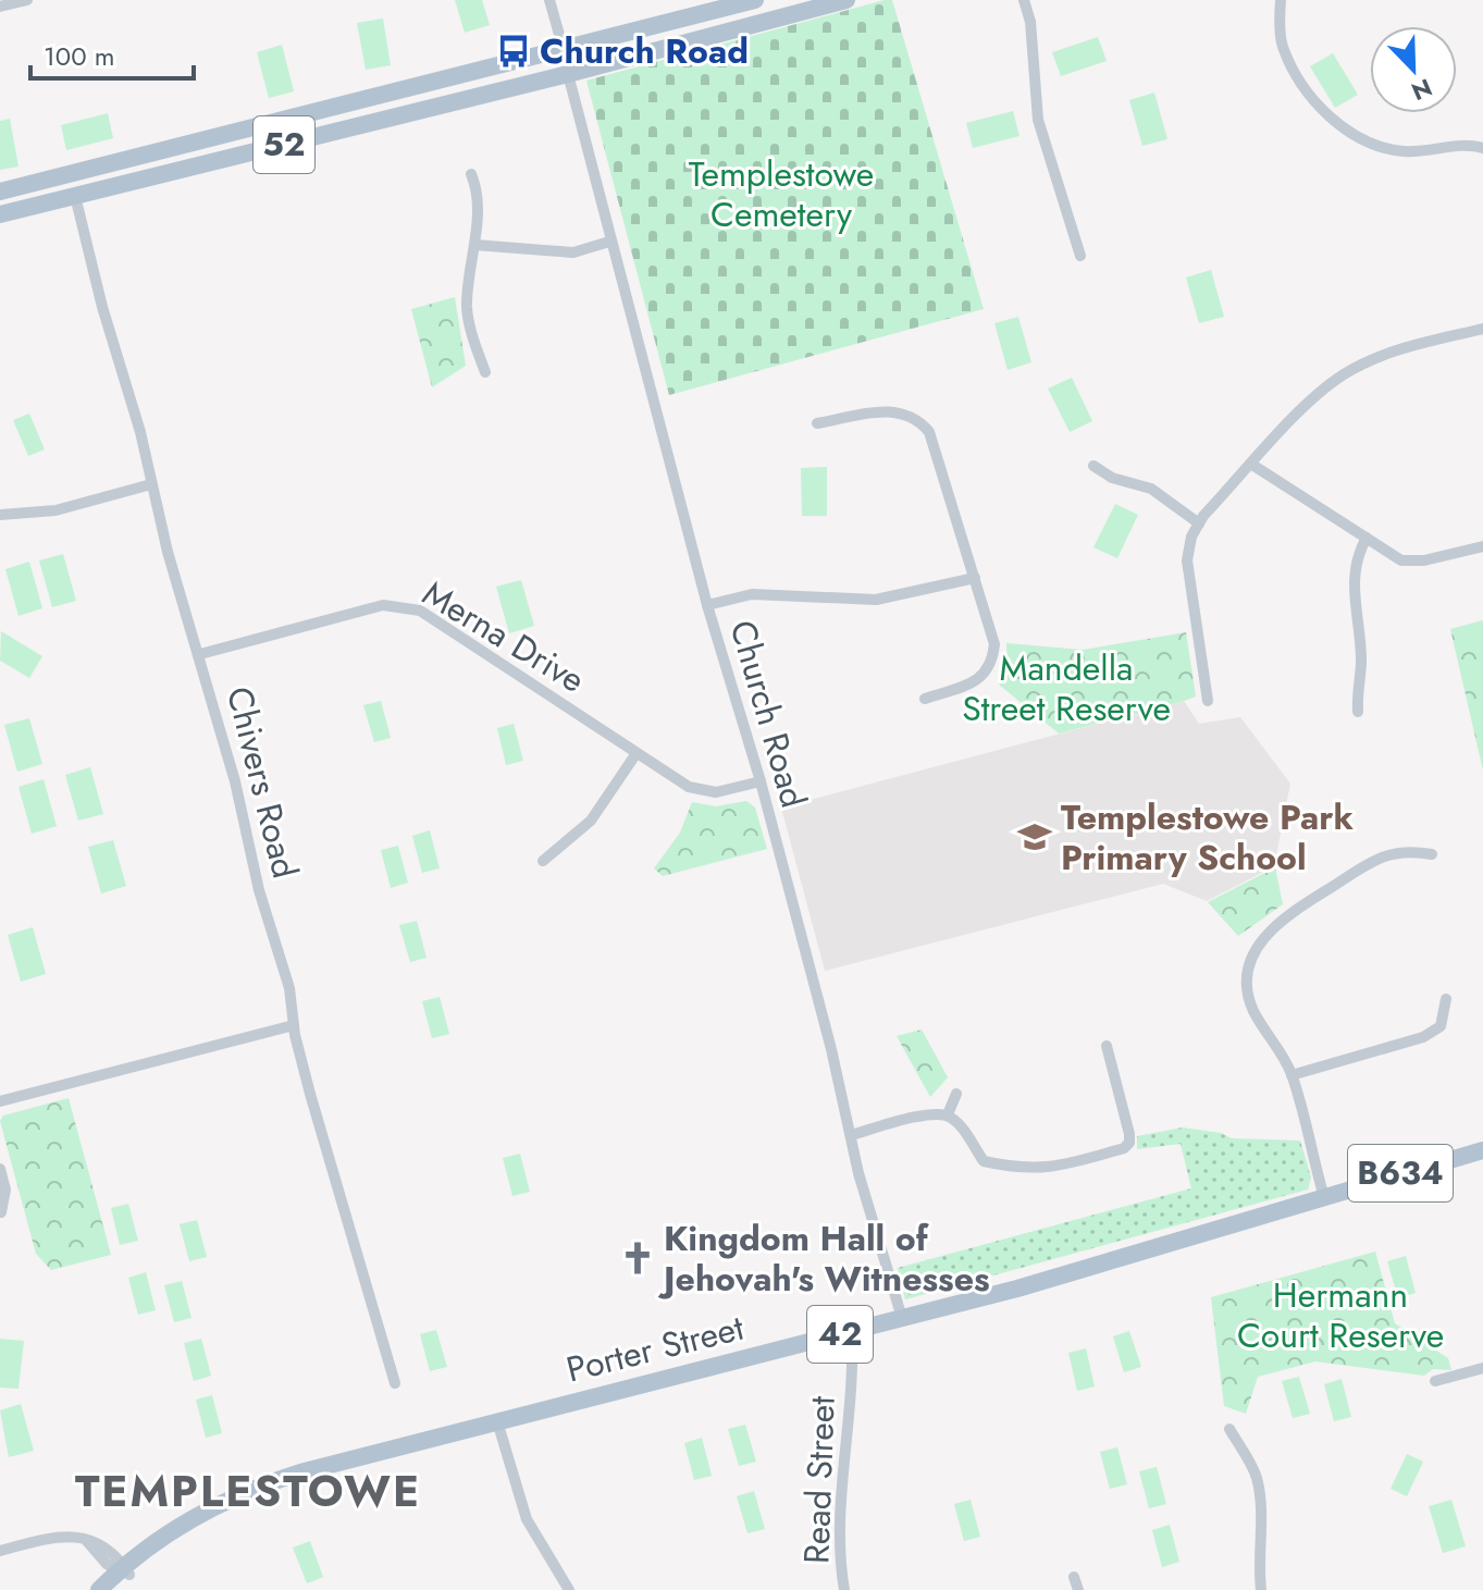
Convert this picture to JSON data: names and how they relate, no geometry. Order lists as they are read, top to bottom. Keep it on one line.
{"streets":{"main road":["52","B634","42","Porter Street"],"street":["Merna Drive","Church Road","Chivers Road","Read Street"]},"crossings":[["52","Church Road"],["52","Chivers Road"],["Merna Drive","Church Road"],["Merna Drive","Chivers Road"],["Church Road","Porter Street"],["42","Porter Street"],["Porter Street","Read Street"]],"districts":["TEMPLESTOWE"],"parks":["Templestowe Cemetery","Mandella Street Reserve","Hermann Court Reserve"],"places":{"bus stop":["Church Road"],"school or university":["Templestowe Park Primary School"],"church":["Kingdom Hall of Jehovah's Witnesses"]},"scale_bar":"100 m","north":"bottom right"}
